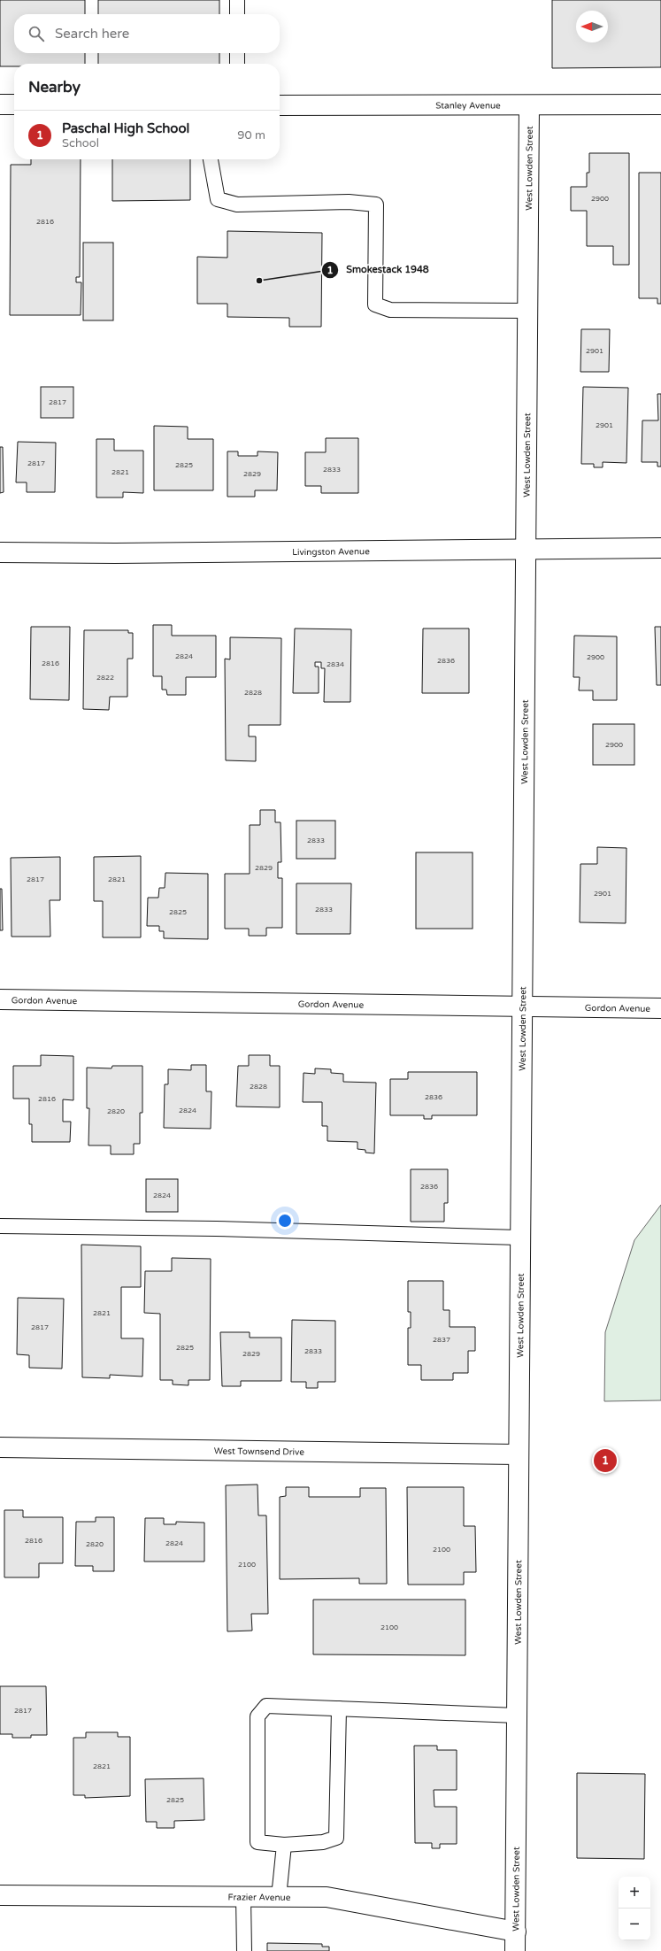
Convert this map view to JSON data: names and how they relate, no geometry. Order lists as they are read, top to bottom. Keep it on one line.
{"streets":{"street":["Stanley Avenue","West Lowden Street","Livingston Avenue","Gordon Avenue","West Townsend Drive","Frazier Avenue"]},"crossings":[["Stanley Avenue","West Lowden Street"],["West Lowden Street","Livingston Avenue"],["West Lowden Street","Gordon Avenue"],["West Lowden Street","West Townsend Drive"],["West Lowden Street","Frazier Avenue"]],"places":["Smokestack 1948"],"house_numbers":["2900","2816","2901","2817","2901","2817","2825","2833","2821","2829","2824","2900","2836","2816","2834","2822","2828","2900","2833","2829","2817","2821","2901","2833","2825","2828","2836","2816","2824","2820","2836","2824","2821","2817","2837","2825","2833","2829","2816","2824","2820","2100","2100","2100","2817","2821","2825"],"north":"left","page":{"search":"Search here","heading":"Nearby","list":[{"mark":"1","name":"Paschal High School","note":"School","value":"90 m"}],"pins":"1","map_buttons":["+","−"]}}
